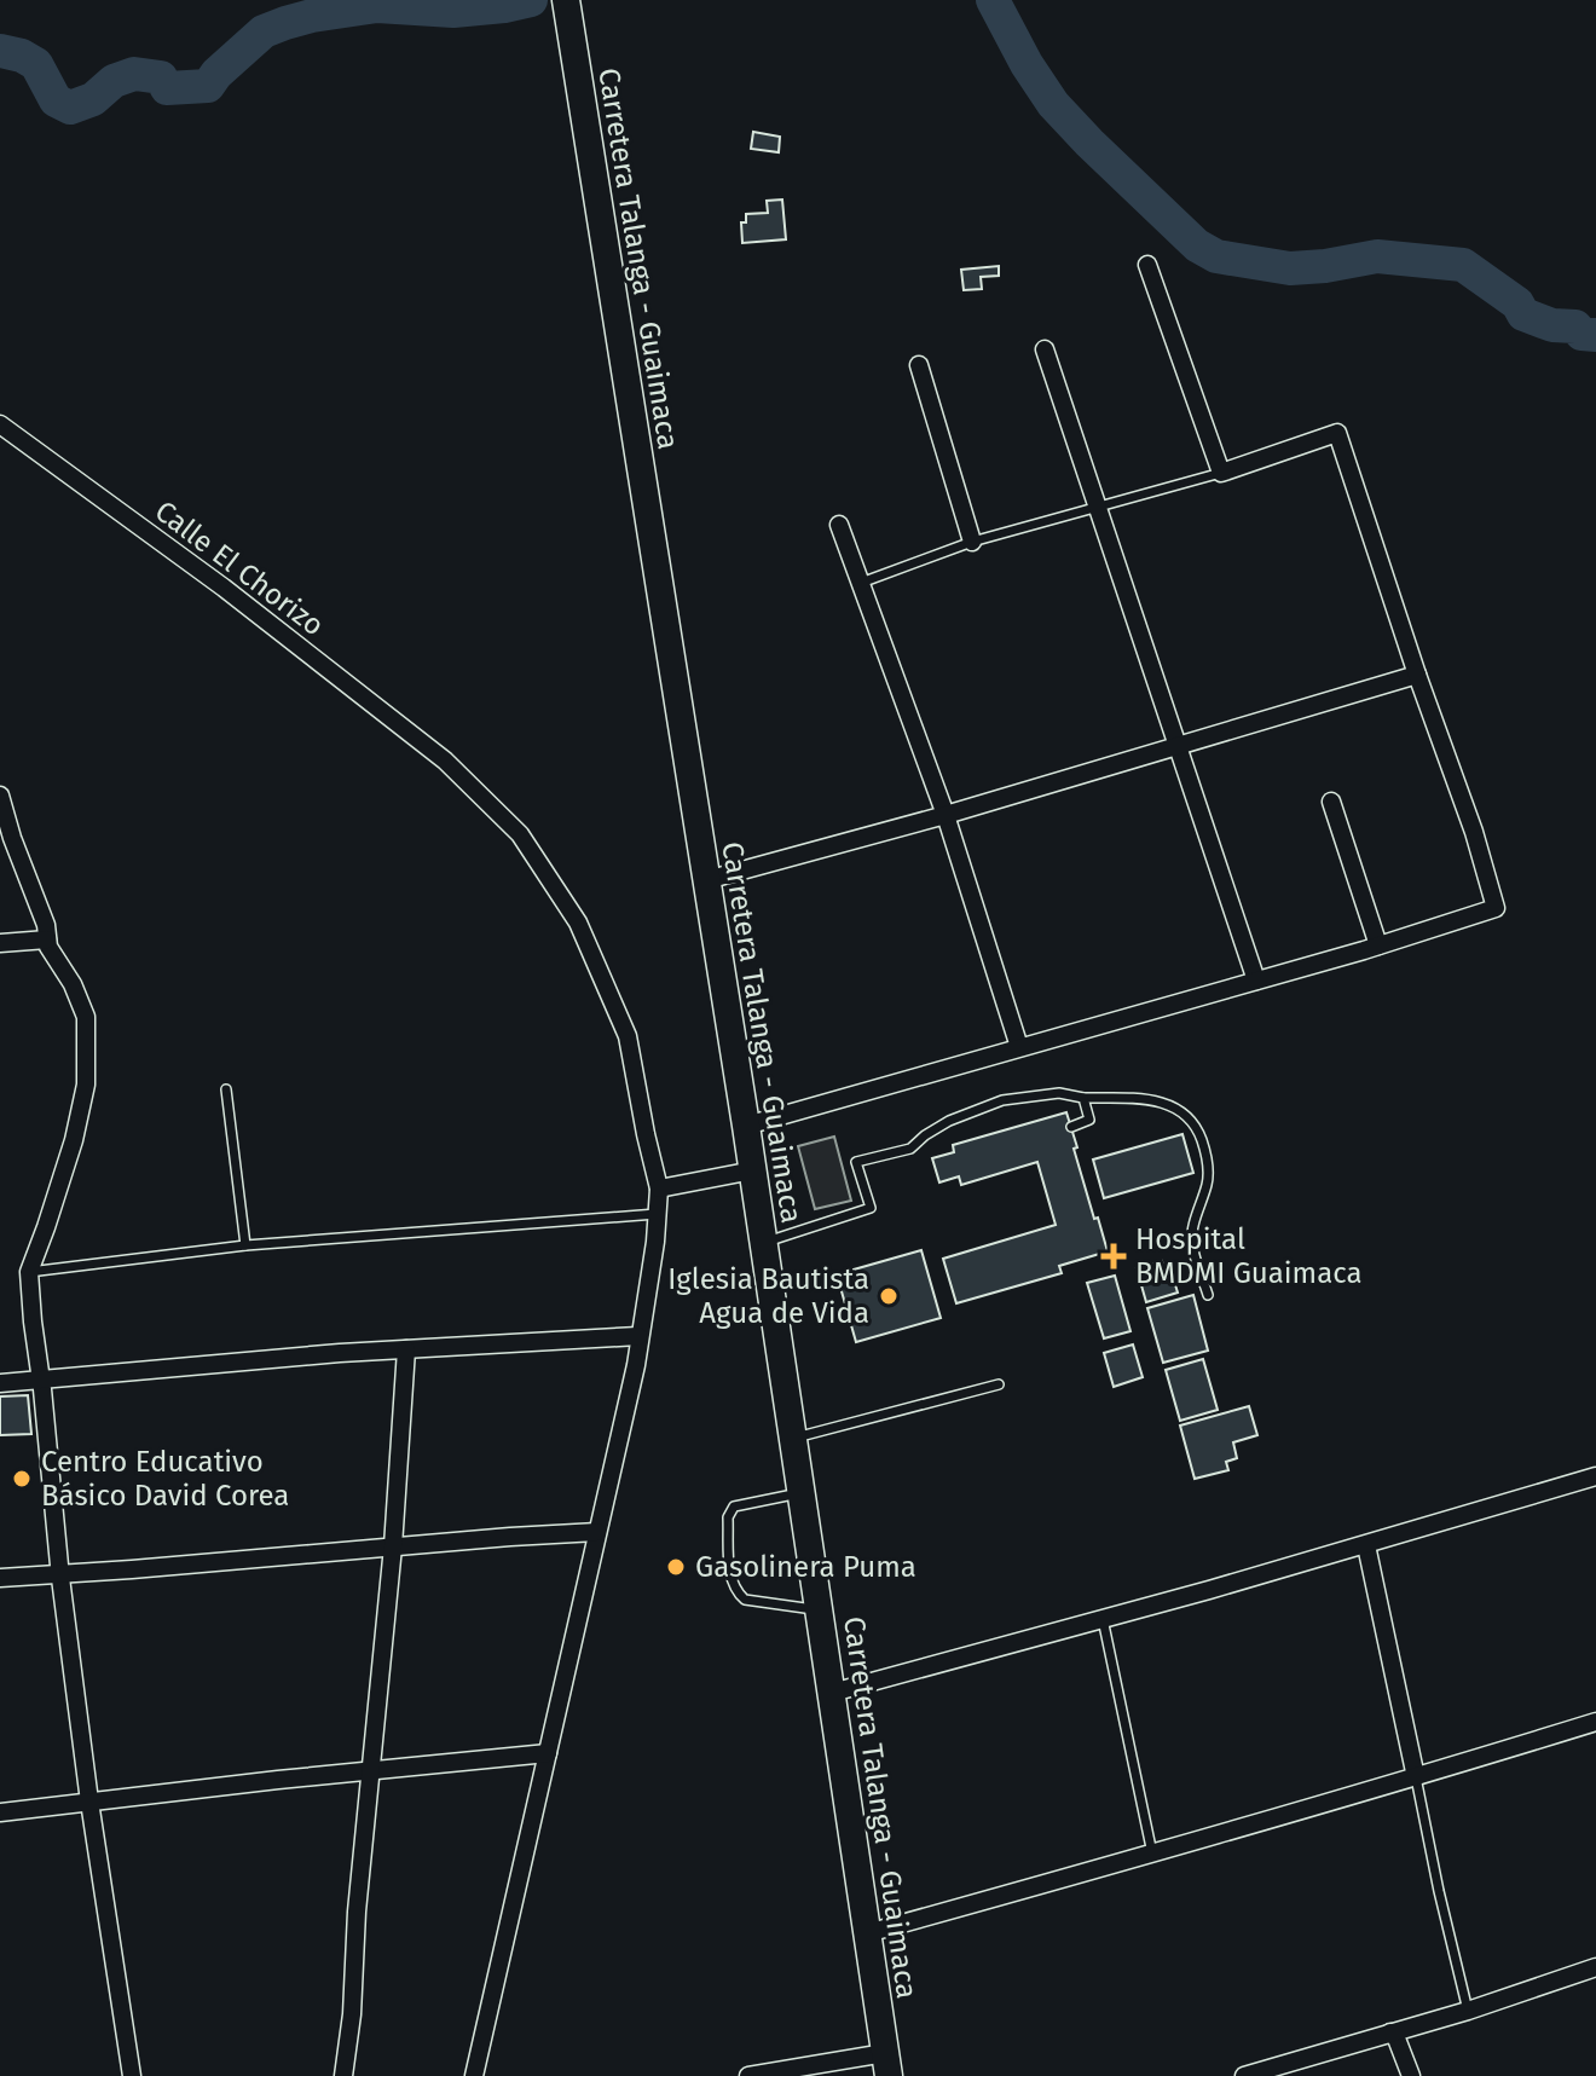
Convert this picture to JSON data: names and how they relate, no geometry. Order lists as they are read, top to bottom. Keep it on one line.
{"streets":{"main road":["Carretera Talanga - Guaimaca"],"street":["Calle El Chorizo"]},"places":{"health":["Hospital BMDMI Guaimaca"],"other":["Iglesia Bautista Agua de Vida","Centro Educativo Básico David Corea","Gasolinera Puma"]}}
